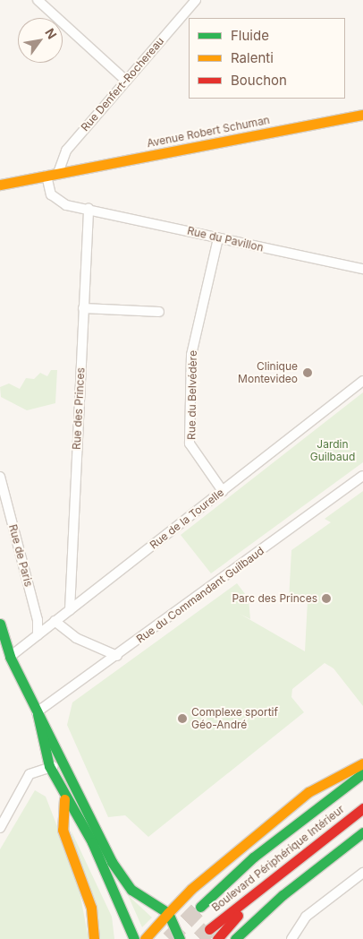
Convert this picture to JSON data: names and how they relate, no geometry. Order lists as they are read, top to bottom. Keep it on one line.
{"streets":{"main road":["Avenue Robert Schuman","Boulevard Périphérique Intérieur"],"street":["Rue Denfert-Rochereau","Rue du Pavillon","Rue du Belvédère","Rue des Princes","Rue de la Tourelle","Rue de Paris","Rue du Commandant Guilbaud"]},"crossings":[["Rue Denfert-Rochereau","Avenue Robert Schuman"],["Avenue Robert Schuman","Rue du Pavillon"],["Rue du Pavillon","Rue du Belvédère"],["Rue du Pavillon","Rue des Princes"],["Rue du Belvédère","Rue de la Tourelle"],["Rue des Princes","Rue de la Tourelle"],["Rue de la Tourelle","Rue de Paris"]],"parks":["Jardin Guilbaud"],"places":["Clinique Montevideo","Parc des Princes","Complexe sportif Géo-André"],"legend":["Fluide","Ralenti","Bouchon"],"north":"top right"}
